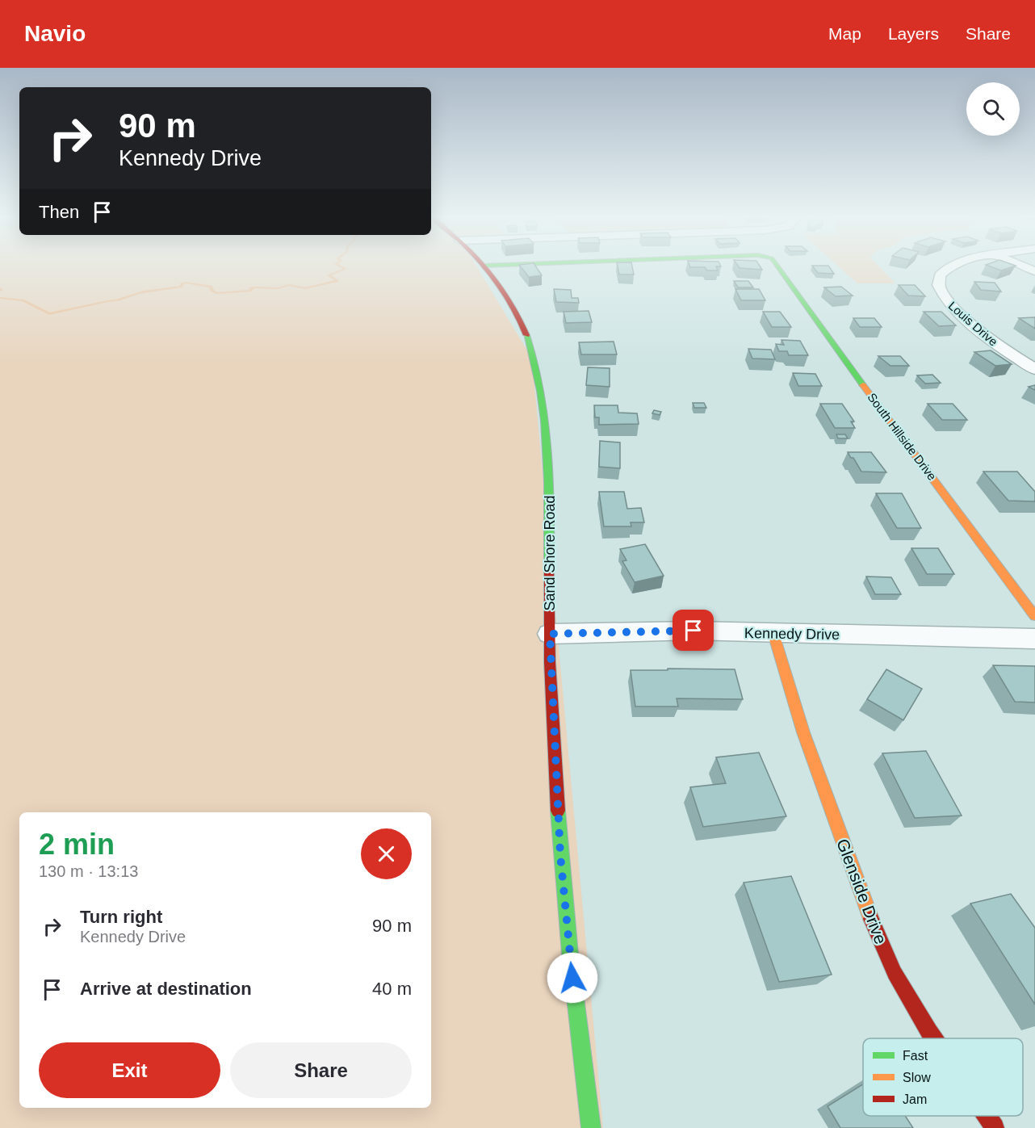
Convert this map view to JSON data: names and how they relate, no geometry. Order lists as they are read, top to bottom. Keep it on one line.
{"streets":{"street":["Louis Drive","South Hillside Drive","Sand Shore Road","Kennedy Drive","Glenside Drive"]},"crossings":[["Sand Shore Road","Kennedy Drive"],["Kennedy Drive","Glenside Drive"]],"legend":["Fast","Slow","Jam"],"page":{"header":"Navio","nav":["Map","Layers","Share"],"turn":["90 m","Kennedy Drive"],"then":"Then","heading":["2 min","130 m · 13:13"],"list":[{"name":"Turn right","note":"Kennedy Drive","value":"90 m"},{"name":"Arrive at destination","value":"40 m"}],"buttons":["Exit","Share"]}}
